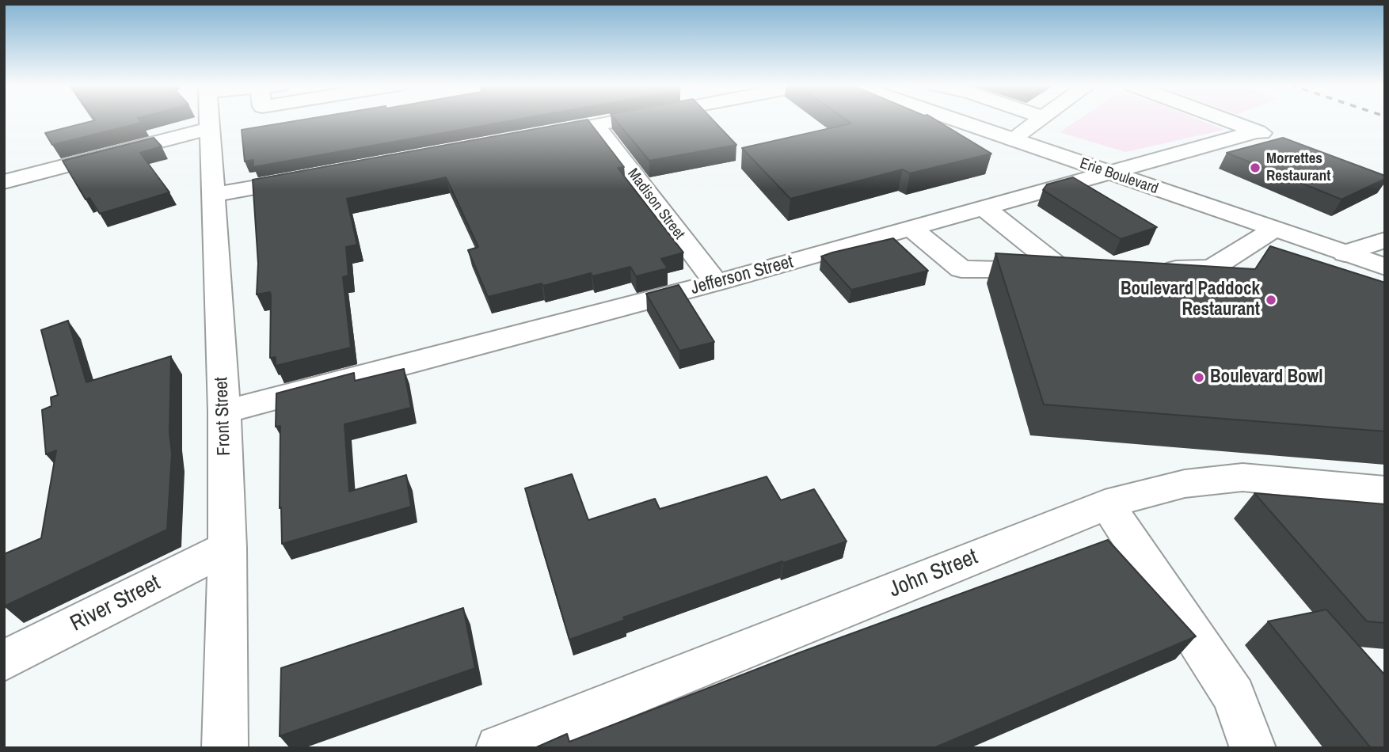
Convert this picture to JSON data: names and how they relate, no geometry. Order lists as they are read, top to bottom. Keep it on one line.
{"streets":{"main road":["Erie Boulevard","Madison Street","Jefferson Street","Front Street","John Street","River Street"]},"crossings":[["Erie Boulevard","Jefferson Street"],["Madison Street","Jefferson Street"],["Jefferson Street","Front Street"],["Front Street","River Street"]],"places":["Morrettes Restaurant","Boulevard Paddock Restaurant","Boulevard Bowl"]}
